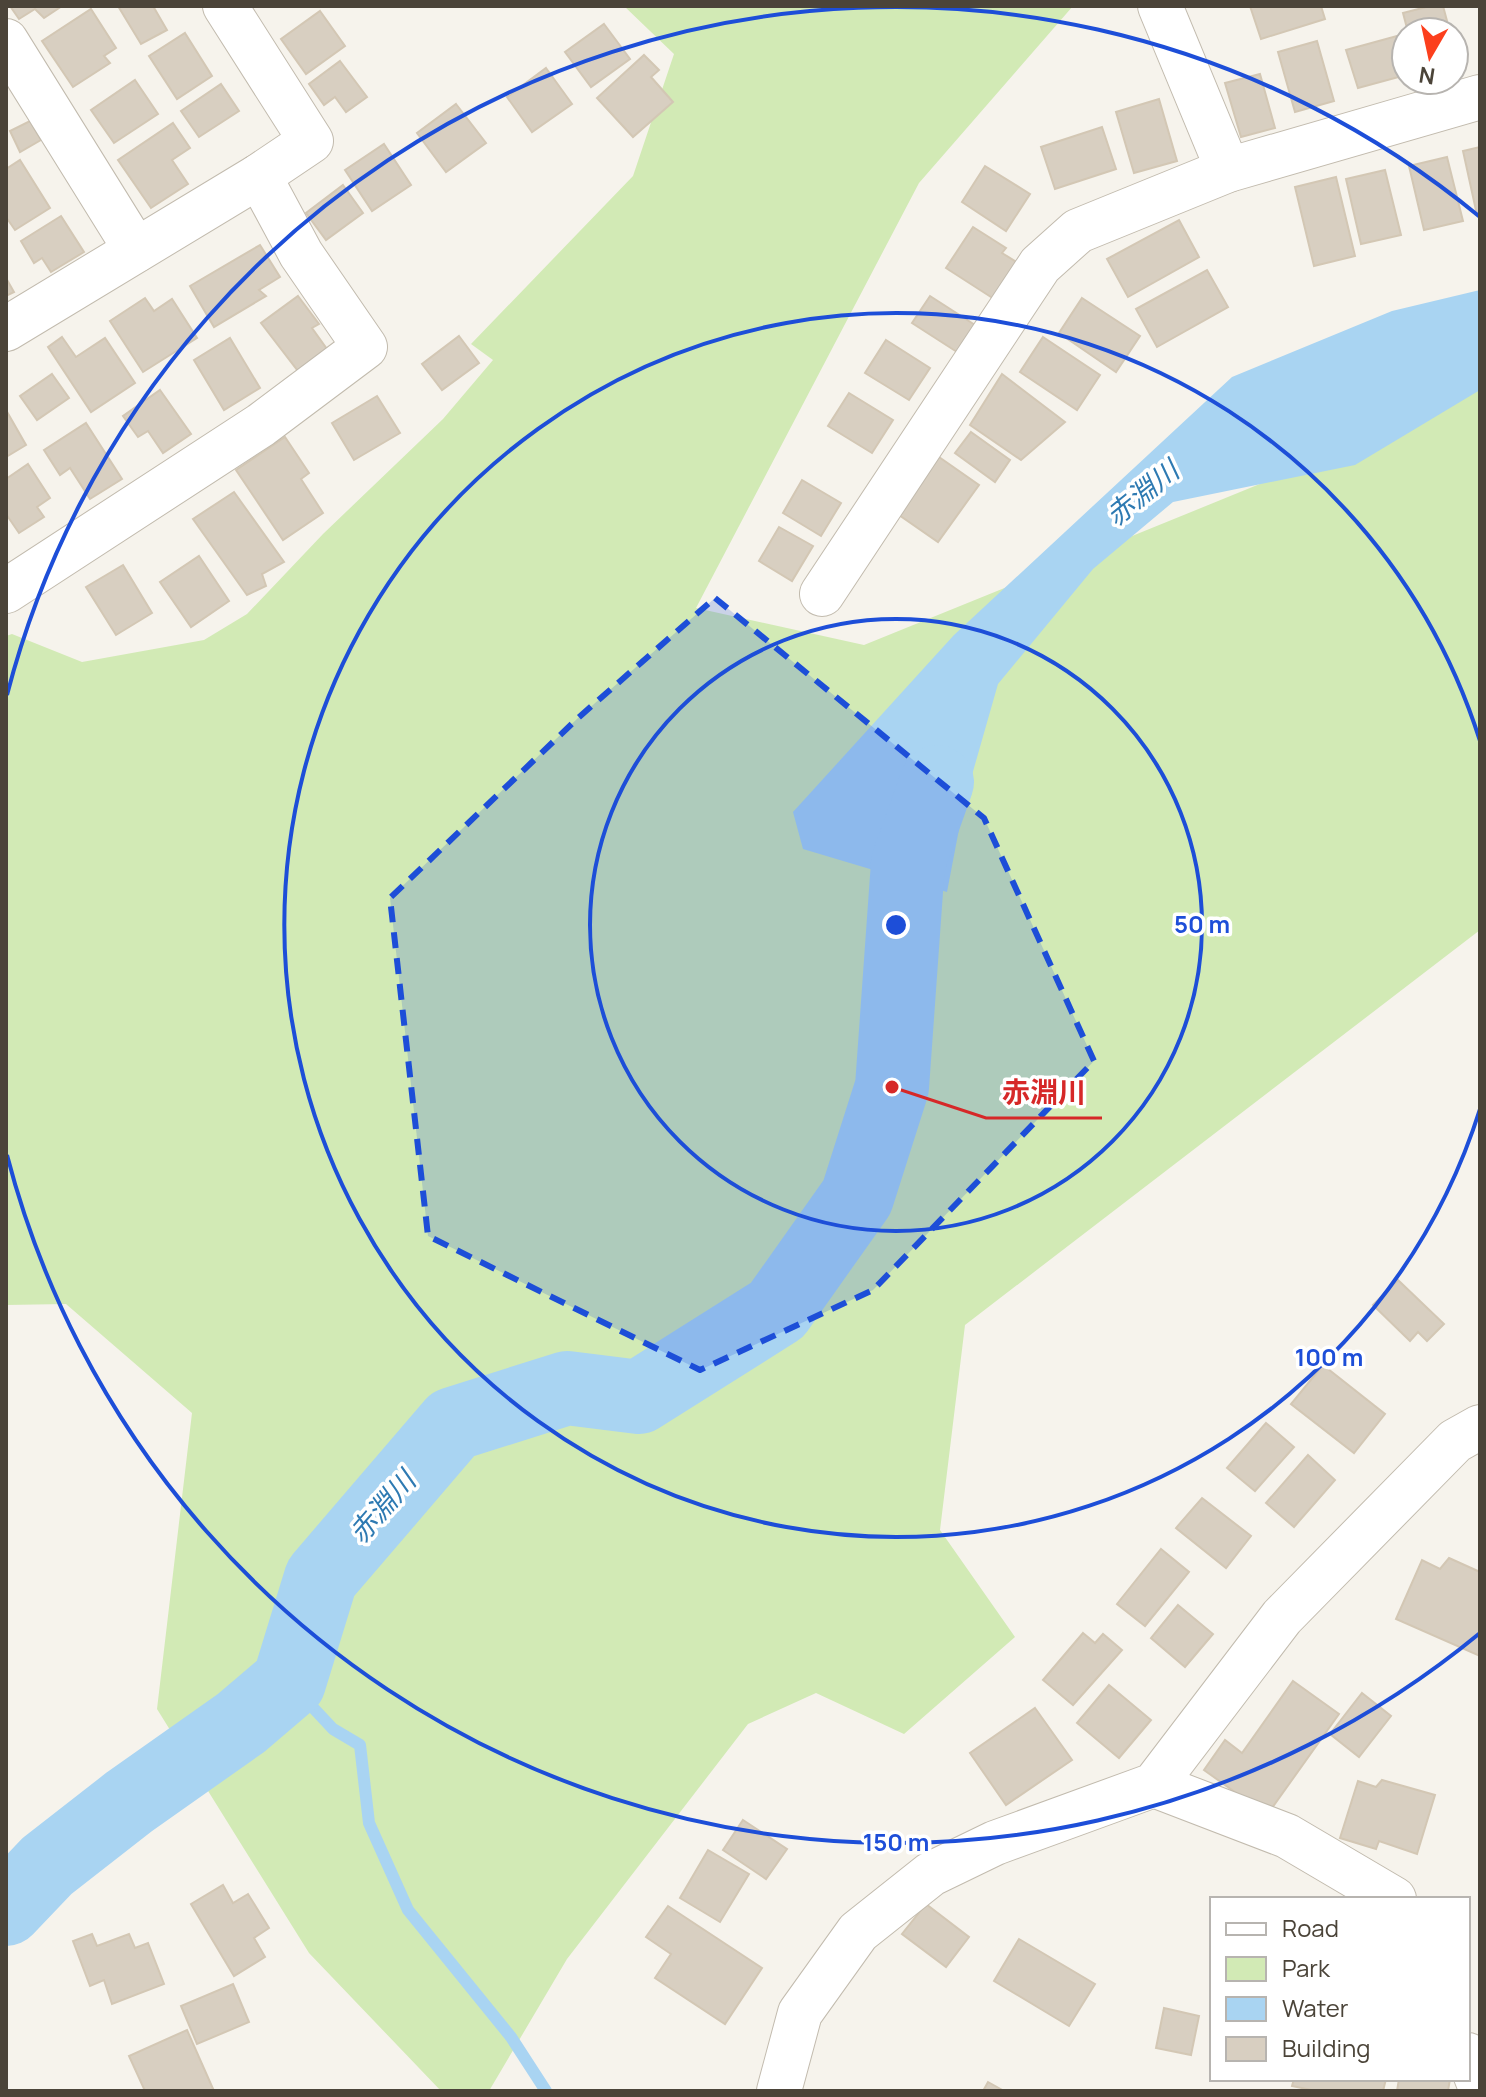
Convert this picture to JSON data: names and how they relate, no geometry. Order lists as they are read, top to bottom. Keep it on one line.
{"water":["赤淵川"],"places":["赤淵川"],"legend":["Road","Park","Water","Building"],"north":"bottom","rings":["50 m","100 m","150 m"]}
